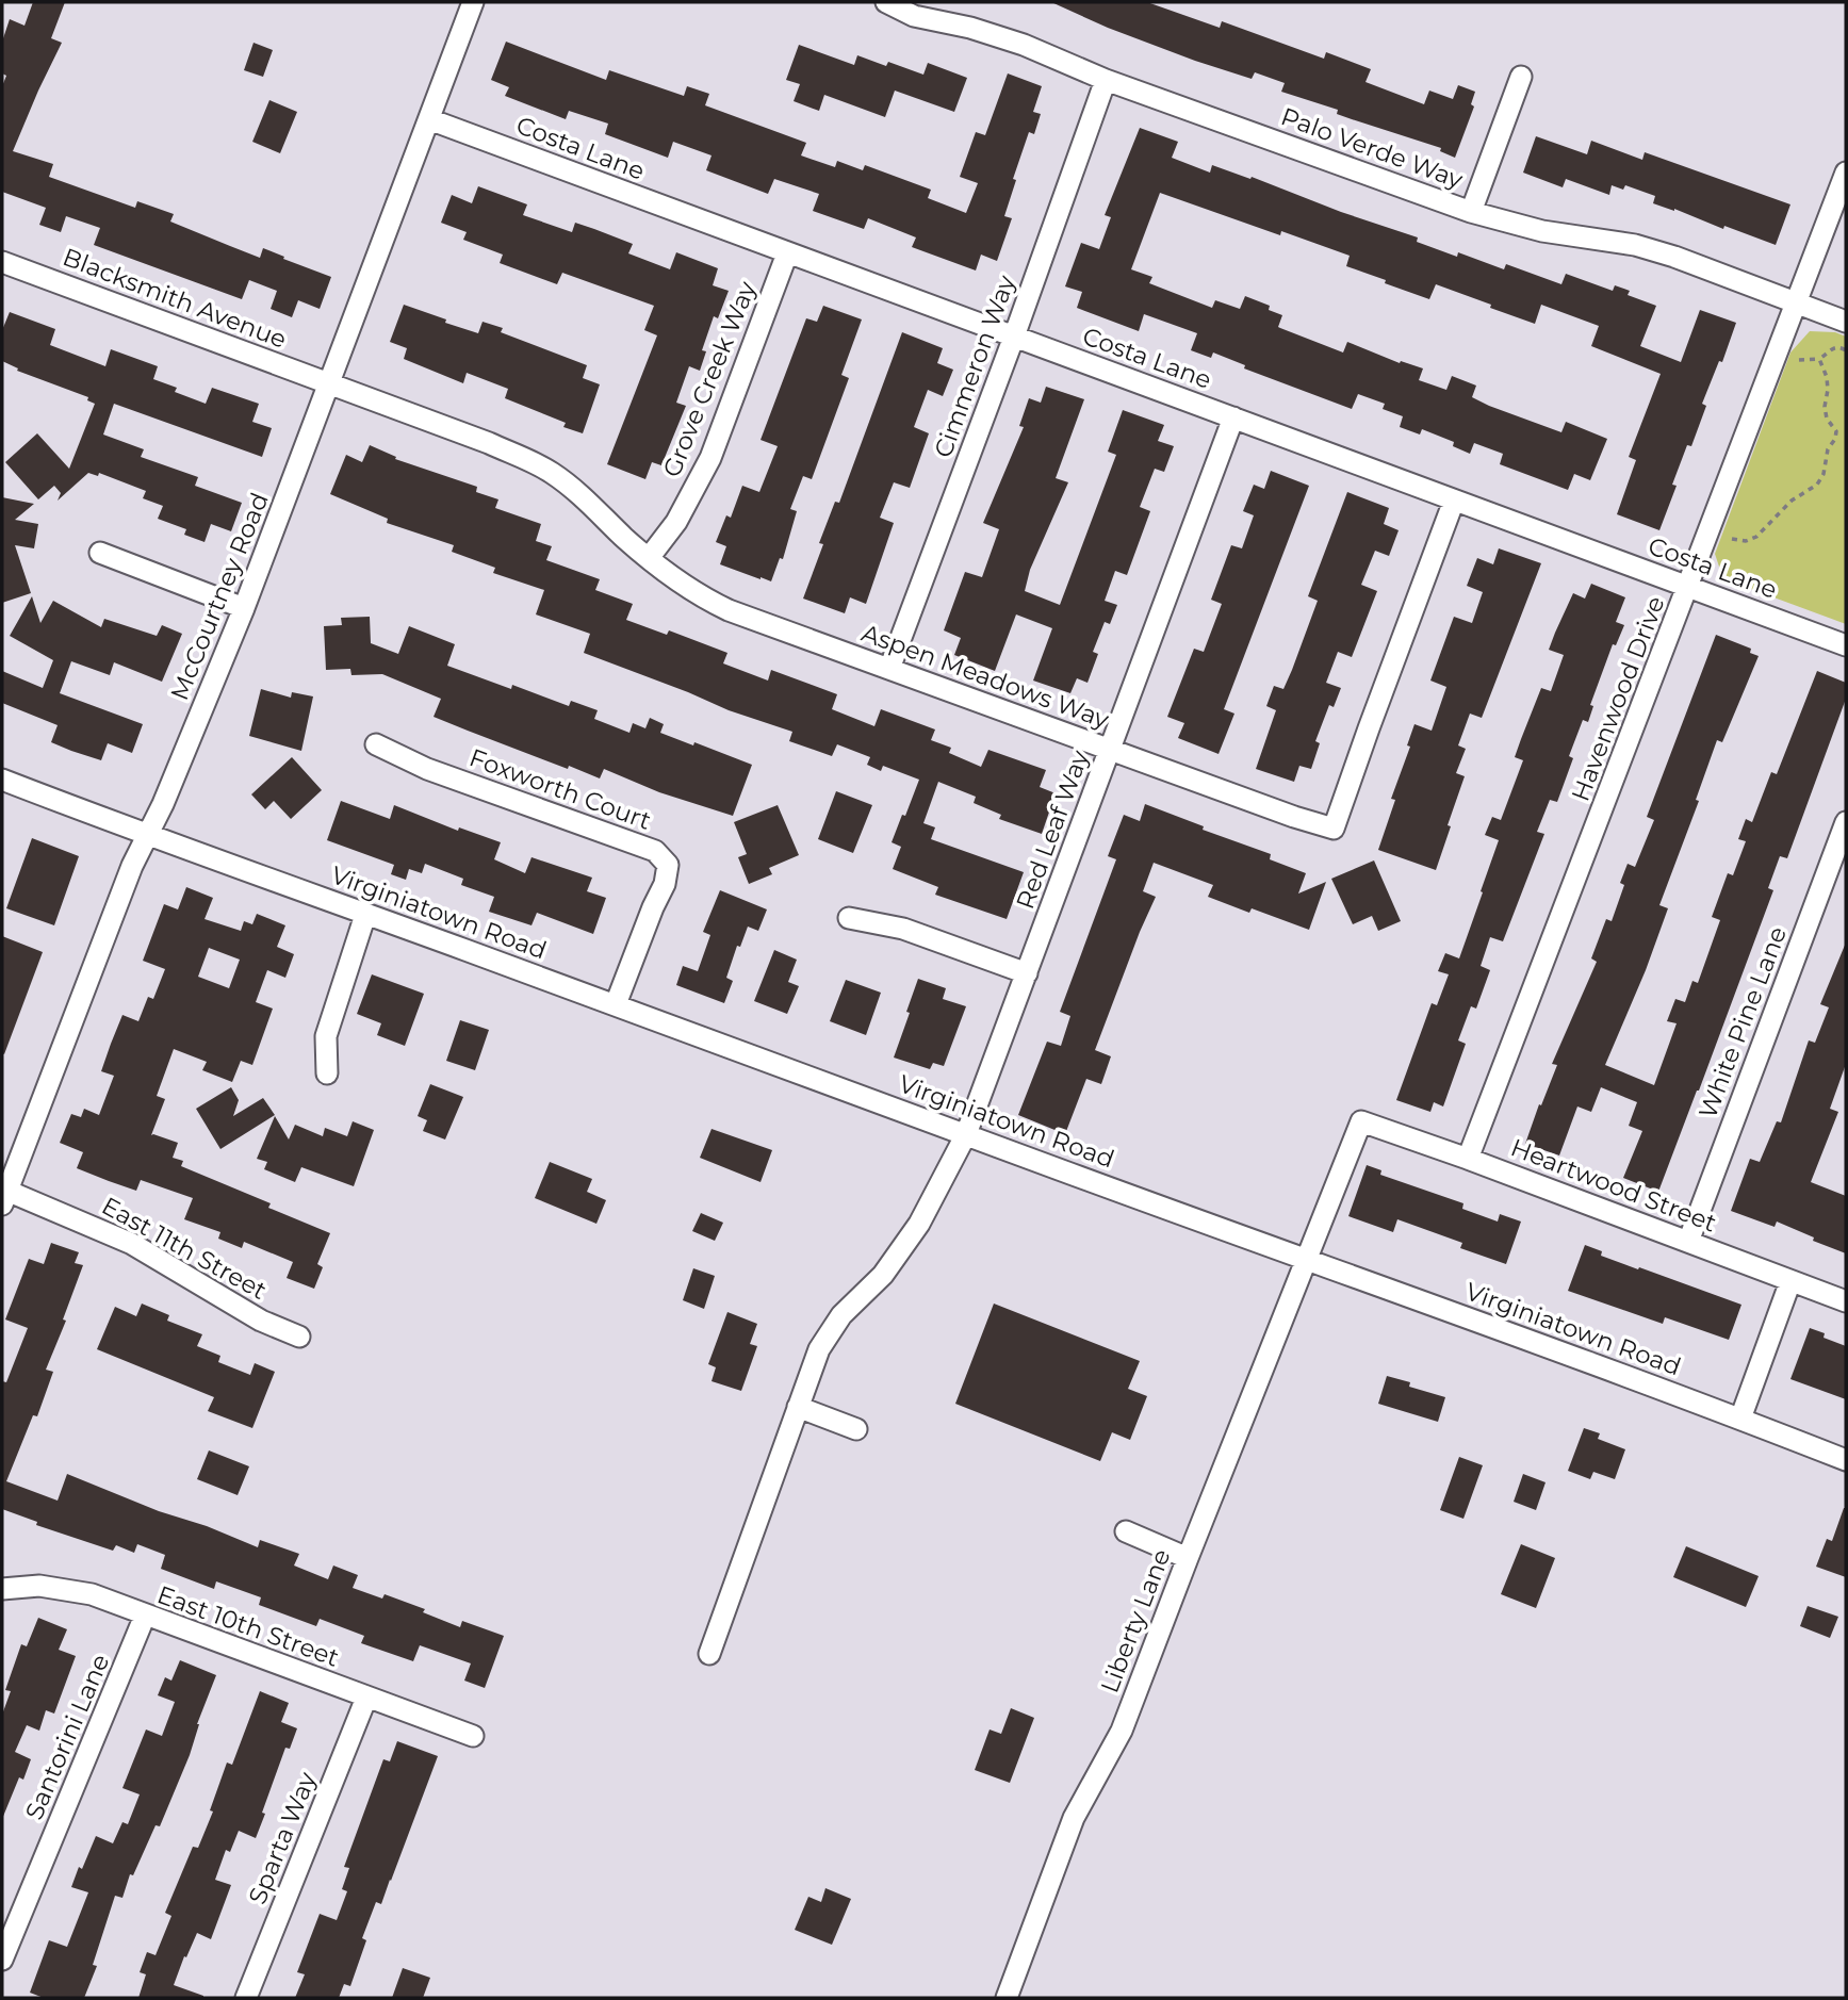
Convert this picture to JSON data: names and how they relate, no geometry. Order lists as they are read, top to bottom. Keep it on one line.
{"streets":{"street":["Costa Lane","Palo Verde Way","Blacksmith Avenue","Cimmeron Way","Grove Creek Way","McCourtney Road","Aspen Meadows Way","Havenwood Drive","Foxworth Court","Red Leaf Way","Virginiatown Road","White Pine Lane","Heartwood Street","East 11th Street","Liberty Lane","East 10th Street","Santorini Lane","Sparta Way"]},"crossings":[["Costa Lane","Cimmeron Way"],["Costa Lane","Grove Creek Way"],["Costa Lane","McCourtney Road"],["Costa Lane","Aspen Meadows Way"],["Costa Lane","Havenwood Drive"],["Costa Lane","Red Leaf Way"],["Palo Verde Way","Cimmeron Way"],["Palo Verde Way","Havenwood Drive"],["Blacksmith Avenue","McCourtney Road"],["Blacksmith Avenue","Aspen Meadows Way"],["Cimmeron Way","Aspen Meadows Way"],["Grove Creek Way","Aspen Meadows Way"],["McCourtney Road","Aspen Meadows Way"],["McCourtney Road","Virginiatown Road"],["McCourtney Road","East 11th Street"],["Aspen Meadows Way","Red Leaf Way"],["Havenwood Drive","Heartwood Street"],["Foxworth Court","Virginiatown Road"],["Red Leaf Way","Virginiatown Road"],["Virginiatown Road","Liberty Lane"],["White Pine Lane","Heartwood Street"],["Heartwood Street","Liberty Lane"],["East 10th Street","Santorini Lane"],["East 10th Street","Sparta Way"]]}
